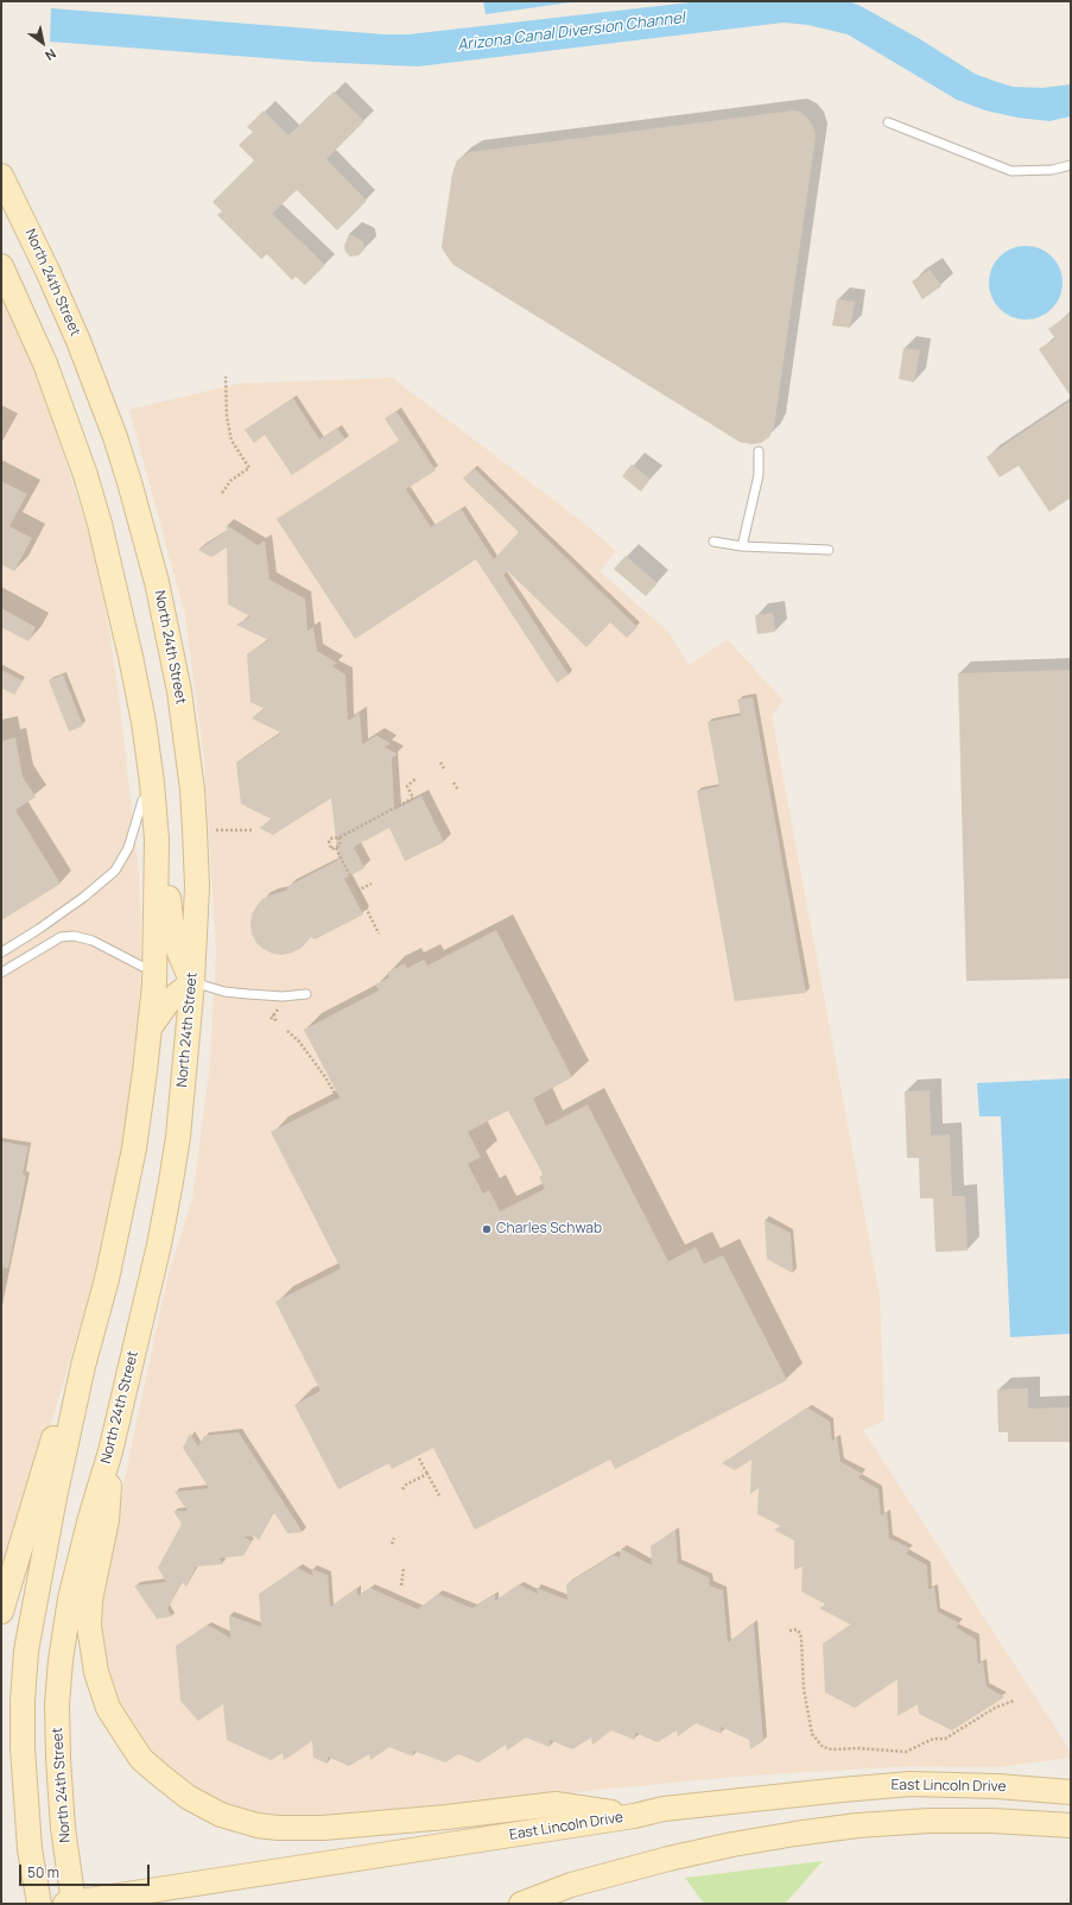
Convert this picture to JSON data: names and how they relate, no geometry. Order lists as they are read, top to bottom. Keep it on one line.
{"streets":{"main road":["North 24th Street","East Lincoln Drive"]},"crossings":[["North 24th Street","East Lincoln Drive"]],"water":["Arizona Canal Diversion Channel"],"places":["Charles Schwab"],"scale_bar":"50 m","north":"bottom right"}
